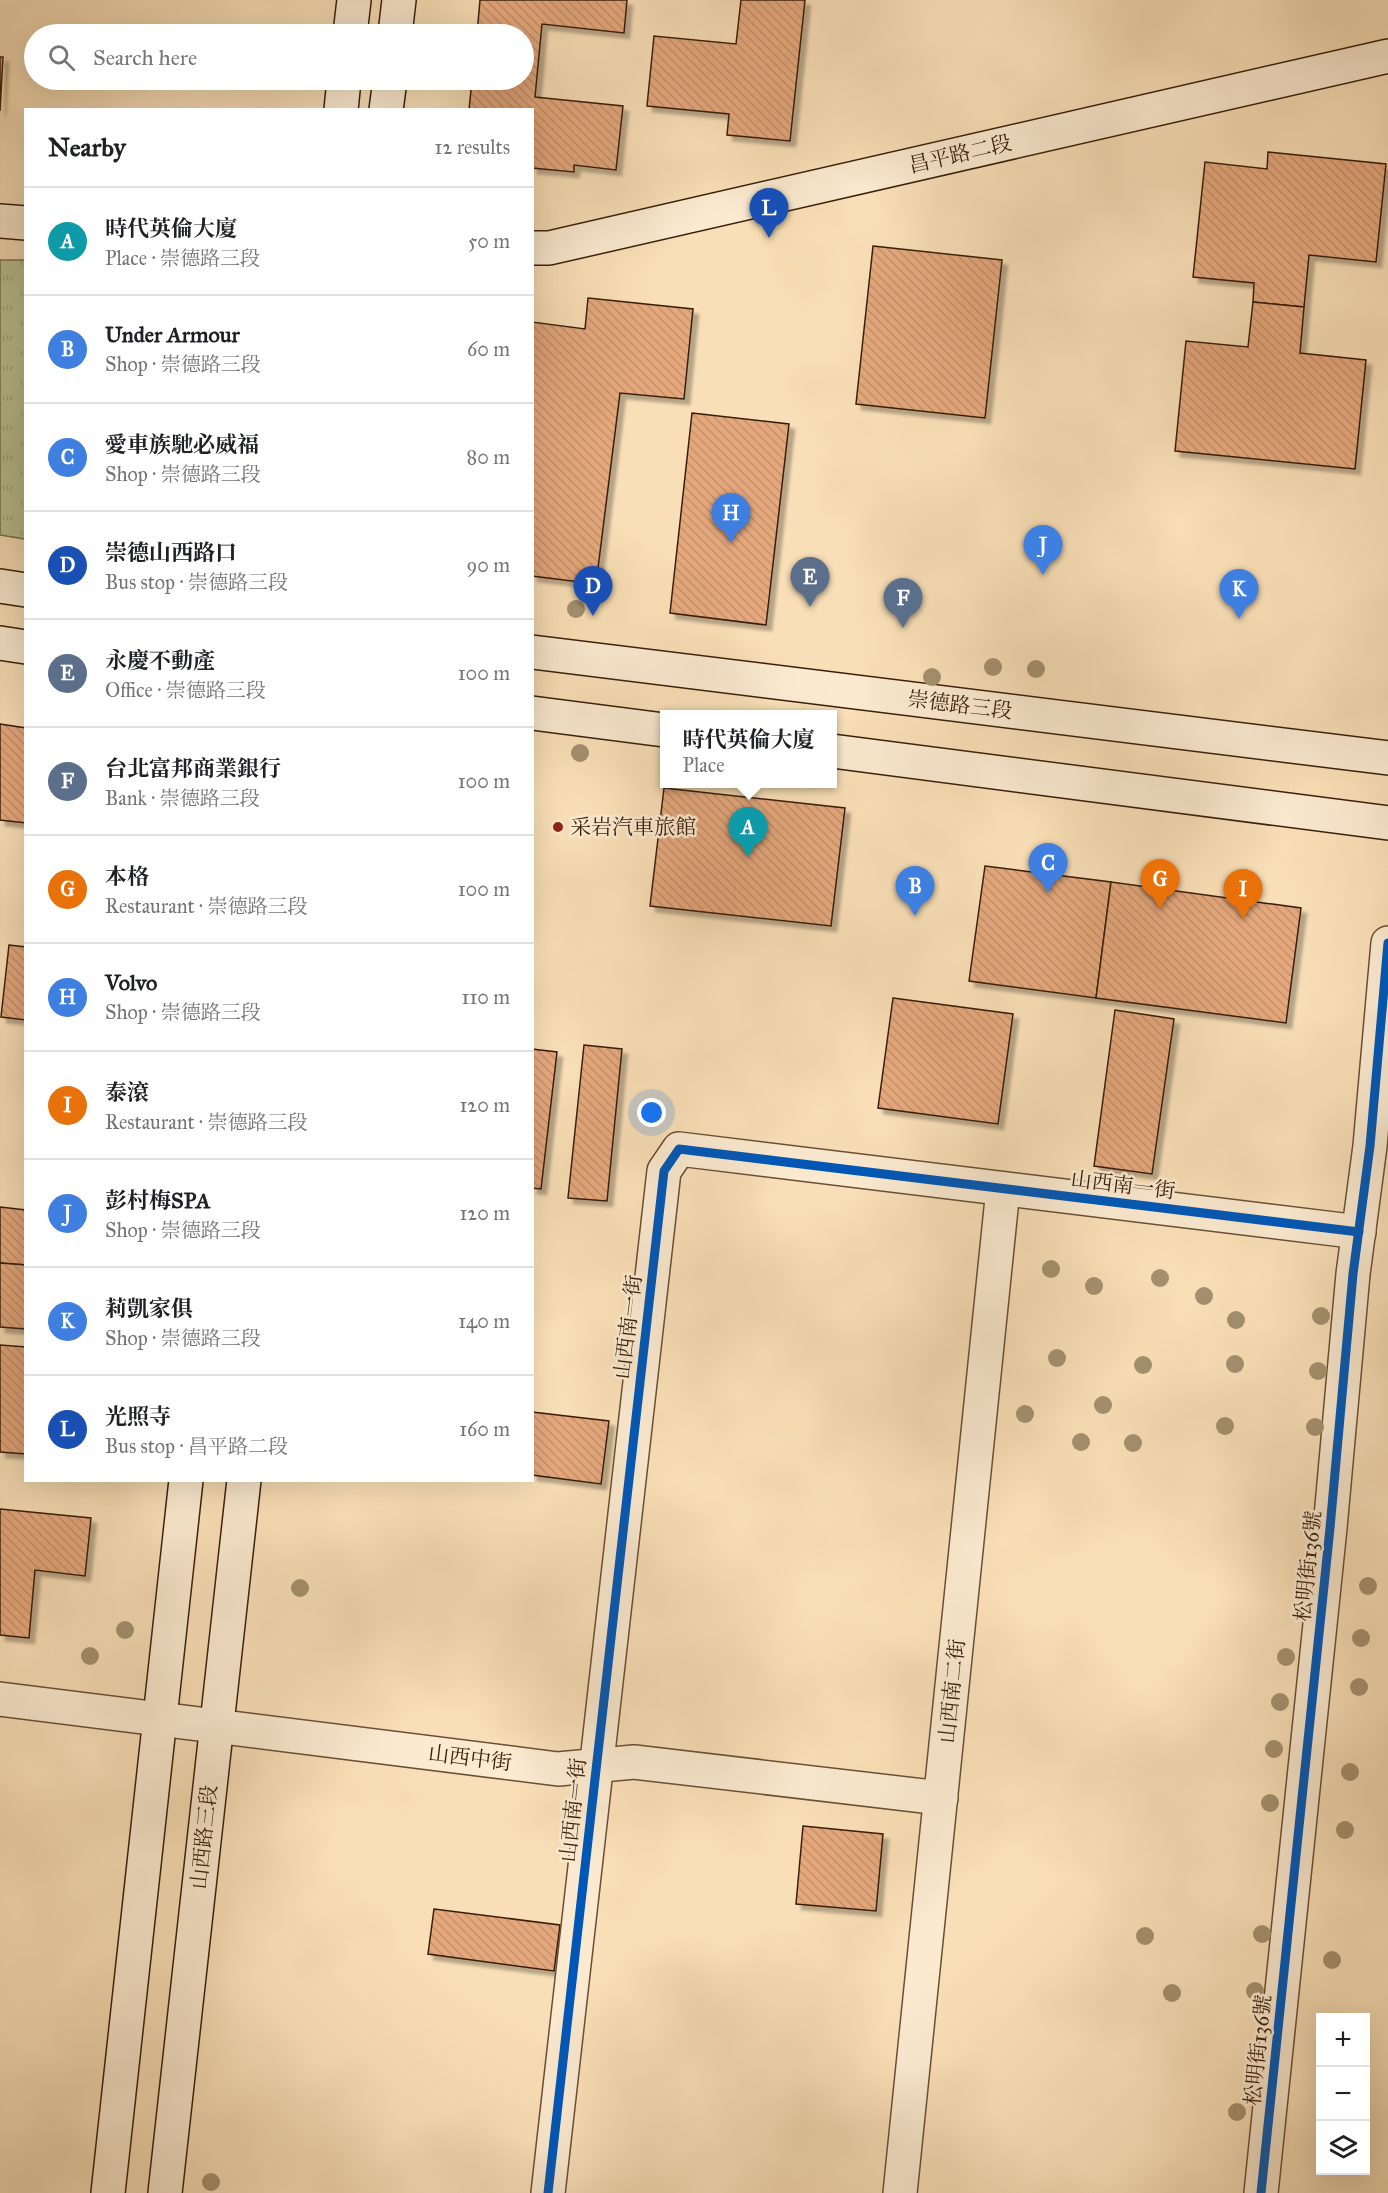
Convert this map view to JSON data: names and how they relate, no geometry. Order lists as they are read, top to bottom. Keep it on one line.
{"streets":{"street":["昌平路二段","崇德路三段","山西南一街","松明街136號","山西南二街","山西中街","山西路三段"]},"crossings":[["山西南一街","松明街136號"],["山西南一街","山西南二街"],["山西南一街","山西中街"],["山西南二街","山西中街"],["山西中街","山西路三段"]],"places":["采岩汽車旅館"],"page":{"search":"Search here","heading":["Nearby","12 results"],"list":[{"mark":"A","name":"時代英倫大廈","note":"Place · 崇德路三段","value":"50 m"},{"mark":"B","name":"Under Armour","note":"Shop · 崇德路三段","value":"60 m"},{"mark":"C","name":"愛車族馳必威福","note":"Shop · 崇德路三段","value":"80 m"},{"mark":"D","name":"崇德山西路口","note":"Bus stop · 崇德路三段","value":"90 m"},{"mark":"E","name":"永慶不動產","note":"Office · 崇德路三段","value":"100 m"},{"mark":"F","name":"台北富邦商業銀行","note":"Bank · 崇德路三段","value":"100 m"},{"mark":"G","name":"本格","note":"Restaurant · 崇德路三段","value":"100 m"},{"mark":"H","name":"Volvo","note":"Shop · 崇德路三段","value":"110 m"},{"mark":"I","name":"泰滾","note":"Restaurant · 崇德路三段","value":"120 m"},{"mark":"J","name":"彭村梅SPA","note":"Shop · 崇德路三段","value":"120 m"},{"mark":"K","name":"莉凱家俱","note":"Shop · 崇德路三段","value":"140 m"},{"mark":"L","name":"光照寺","note":"Bus stop · 昌平路二段","value":"160 m"}],"pins":["L","H","J","E","D","K","F","A","C","G","B","I"],"popup":["時代英倫大廈","Place"],"map_buttons":["+","−"]}}
